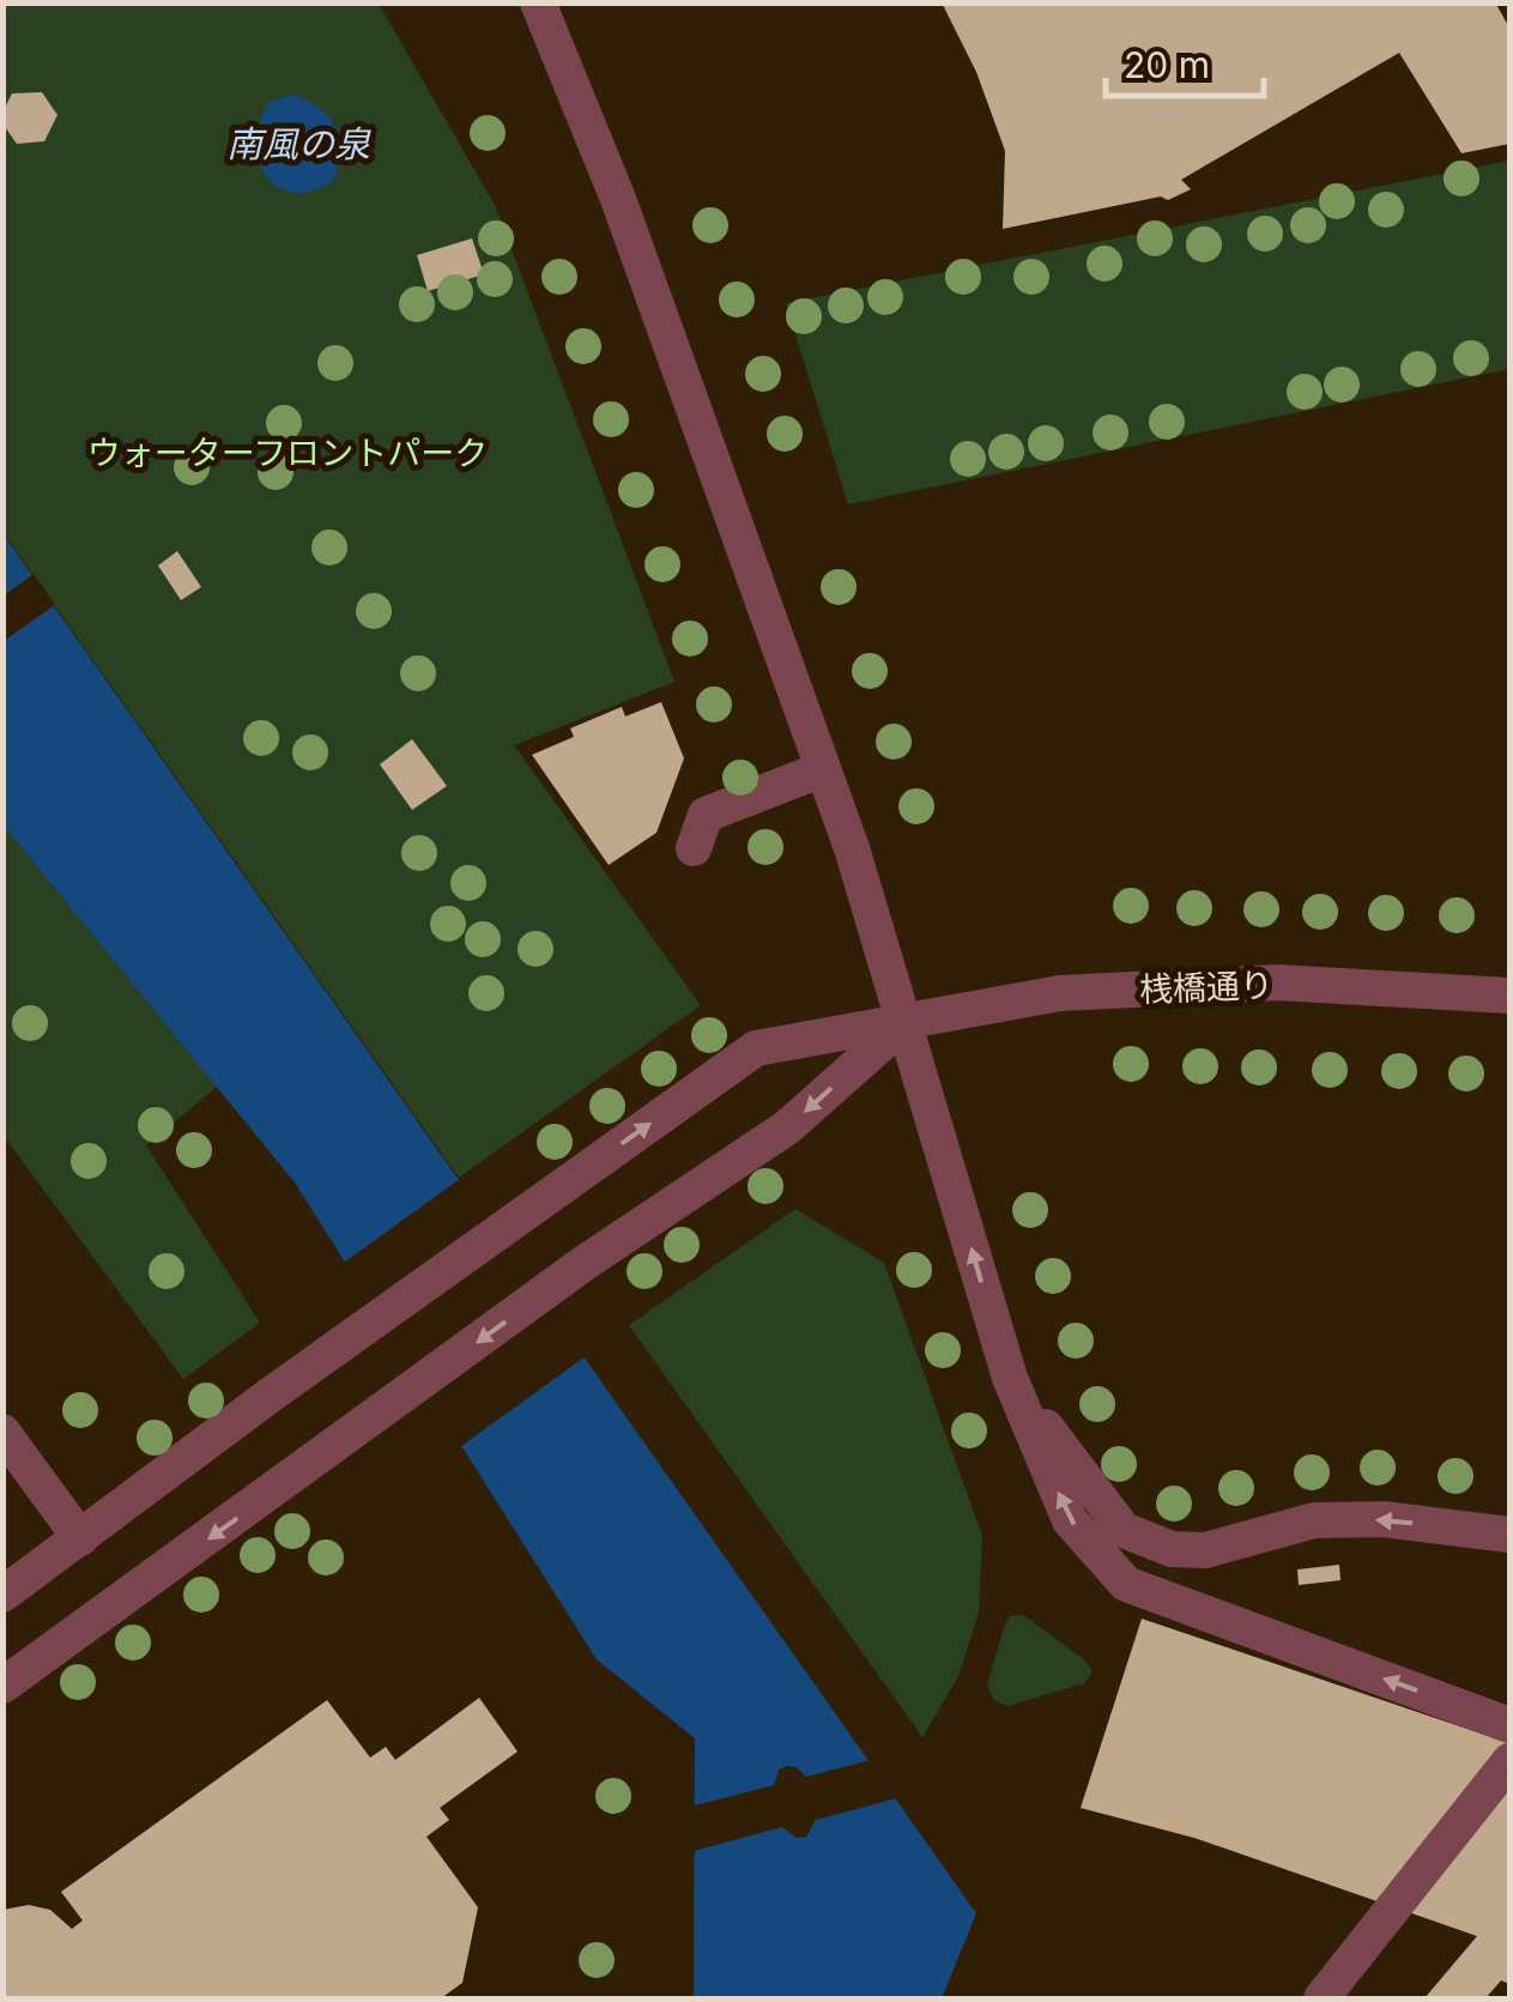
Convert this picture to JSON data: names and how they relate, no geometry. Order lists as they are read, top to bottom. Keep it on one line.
{"streets":{"street":["桟橋通り"]},"water":["南風の泉"],"parks":["ウォーターフロントパーク"],"scale_bar":"20 m"}
